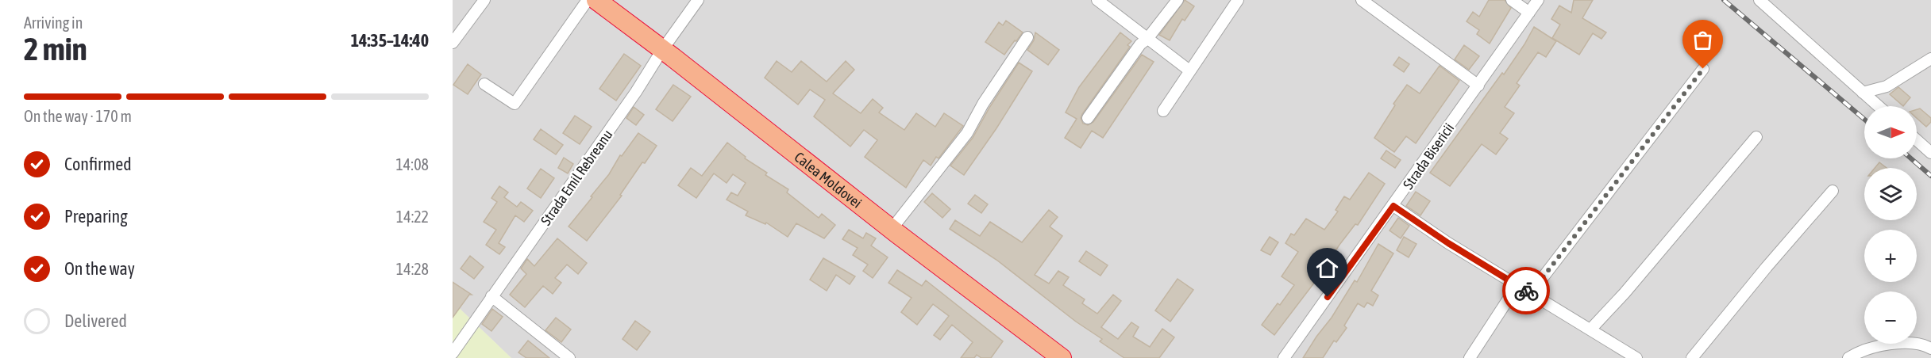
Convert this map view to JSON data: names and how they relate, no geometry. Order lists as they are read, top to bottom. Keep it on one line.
{"streets":{"highway":["Calea Moldovei"],"street":["Strada Bisericii","Strada Emil Rebreanu"]},"crossings":[["Strada Emil Rebreanu","Calea Moldovei"]],"north":"right","page":{"heading":["2 min","Arriving in","14:35–14:40"],"bar":"On the way · 170 m","map_buttons":["+","−"],"list":[["Confirmed","14:08"],["Preparing","14:22"],["On the way","14:28"],"Delivered"]}}
